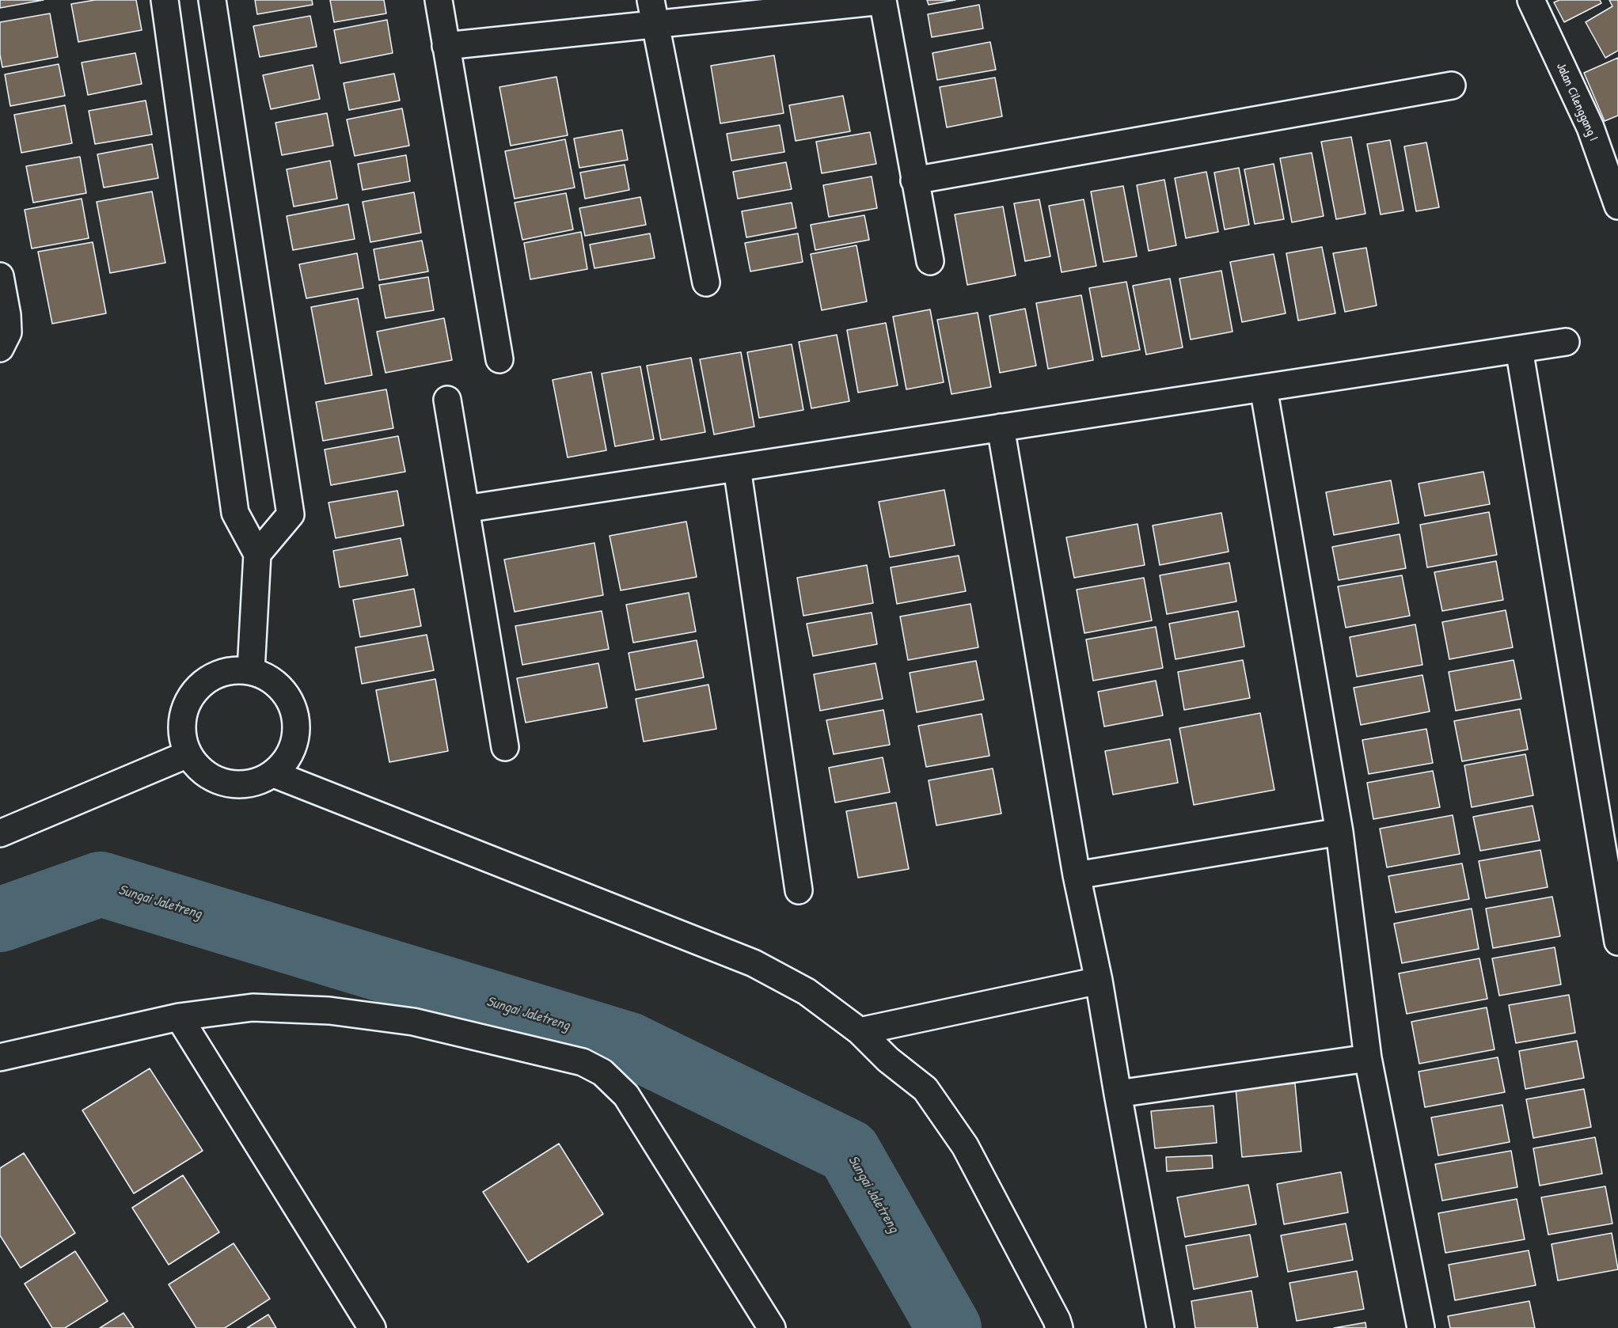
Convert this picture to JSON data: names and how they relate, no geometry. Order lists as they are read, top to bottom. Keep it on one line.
{"streets":{"street":["Jalan Cilenggang I"]},"water":["Sungai Jaletreng"]}
